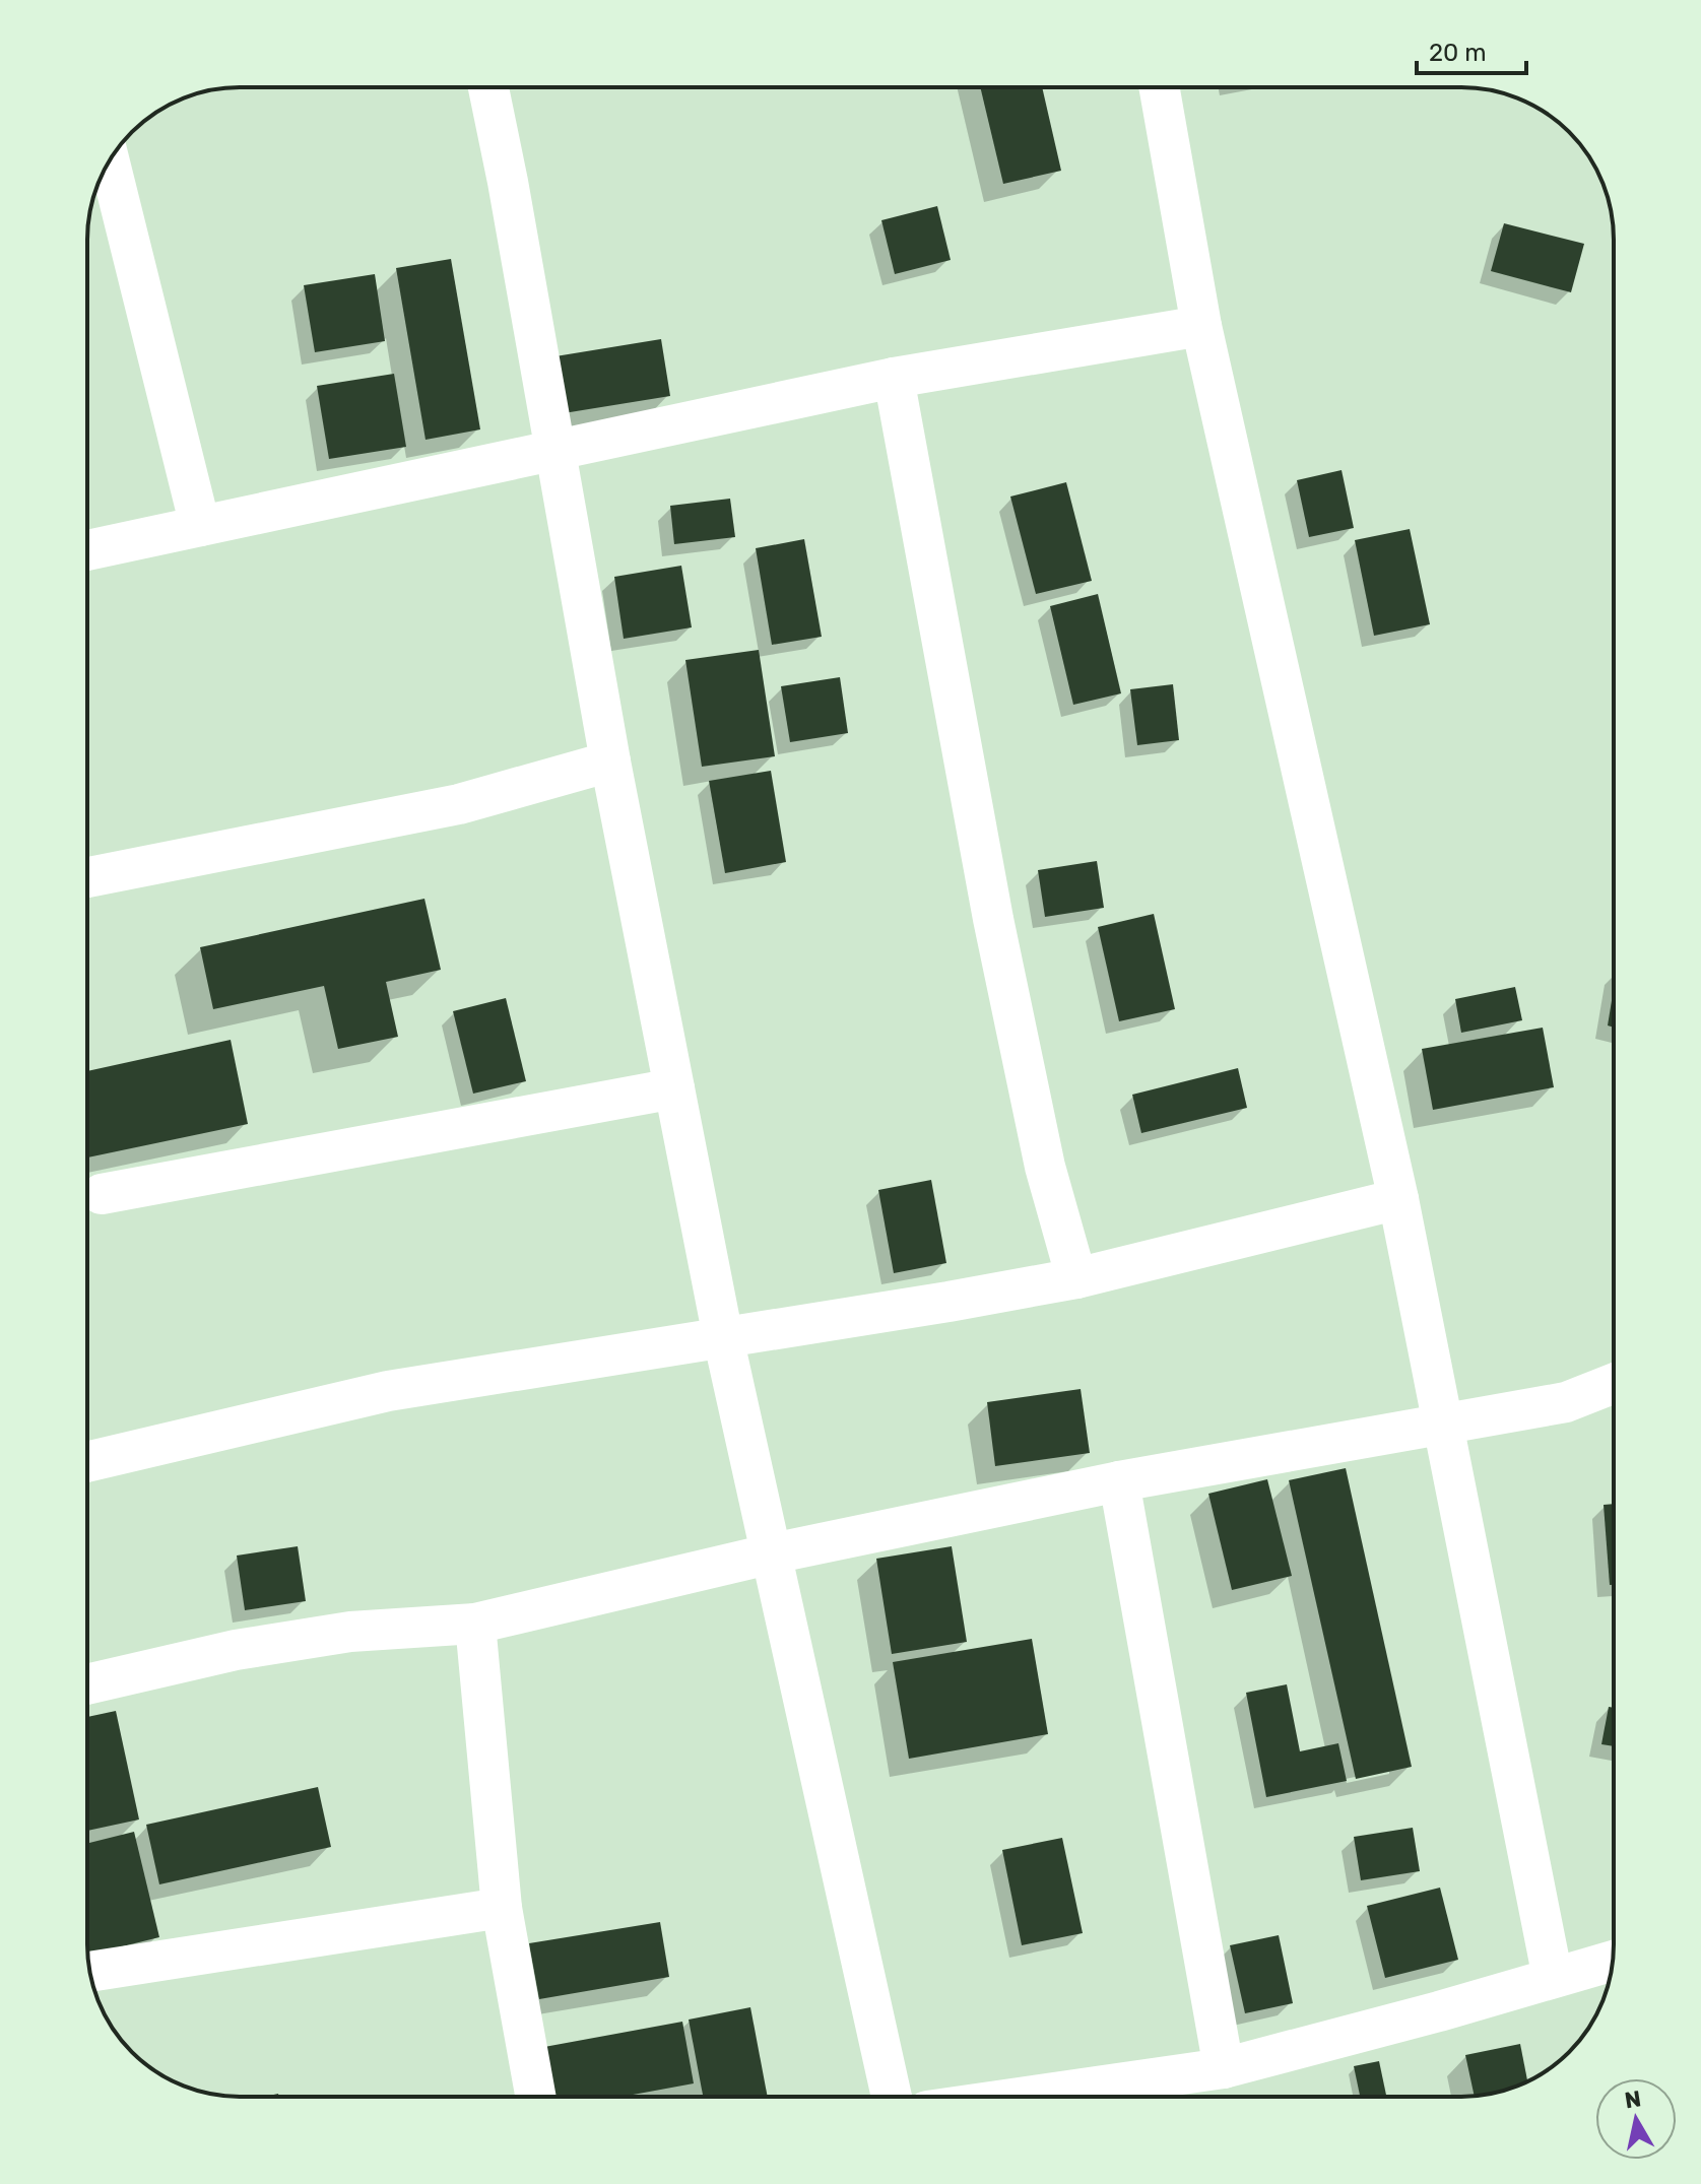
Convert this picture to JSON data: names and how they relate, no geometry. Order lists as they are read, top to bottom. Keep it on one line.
{"scale_bar":"20 m","north":"top"}
